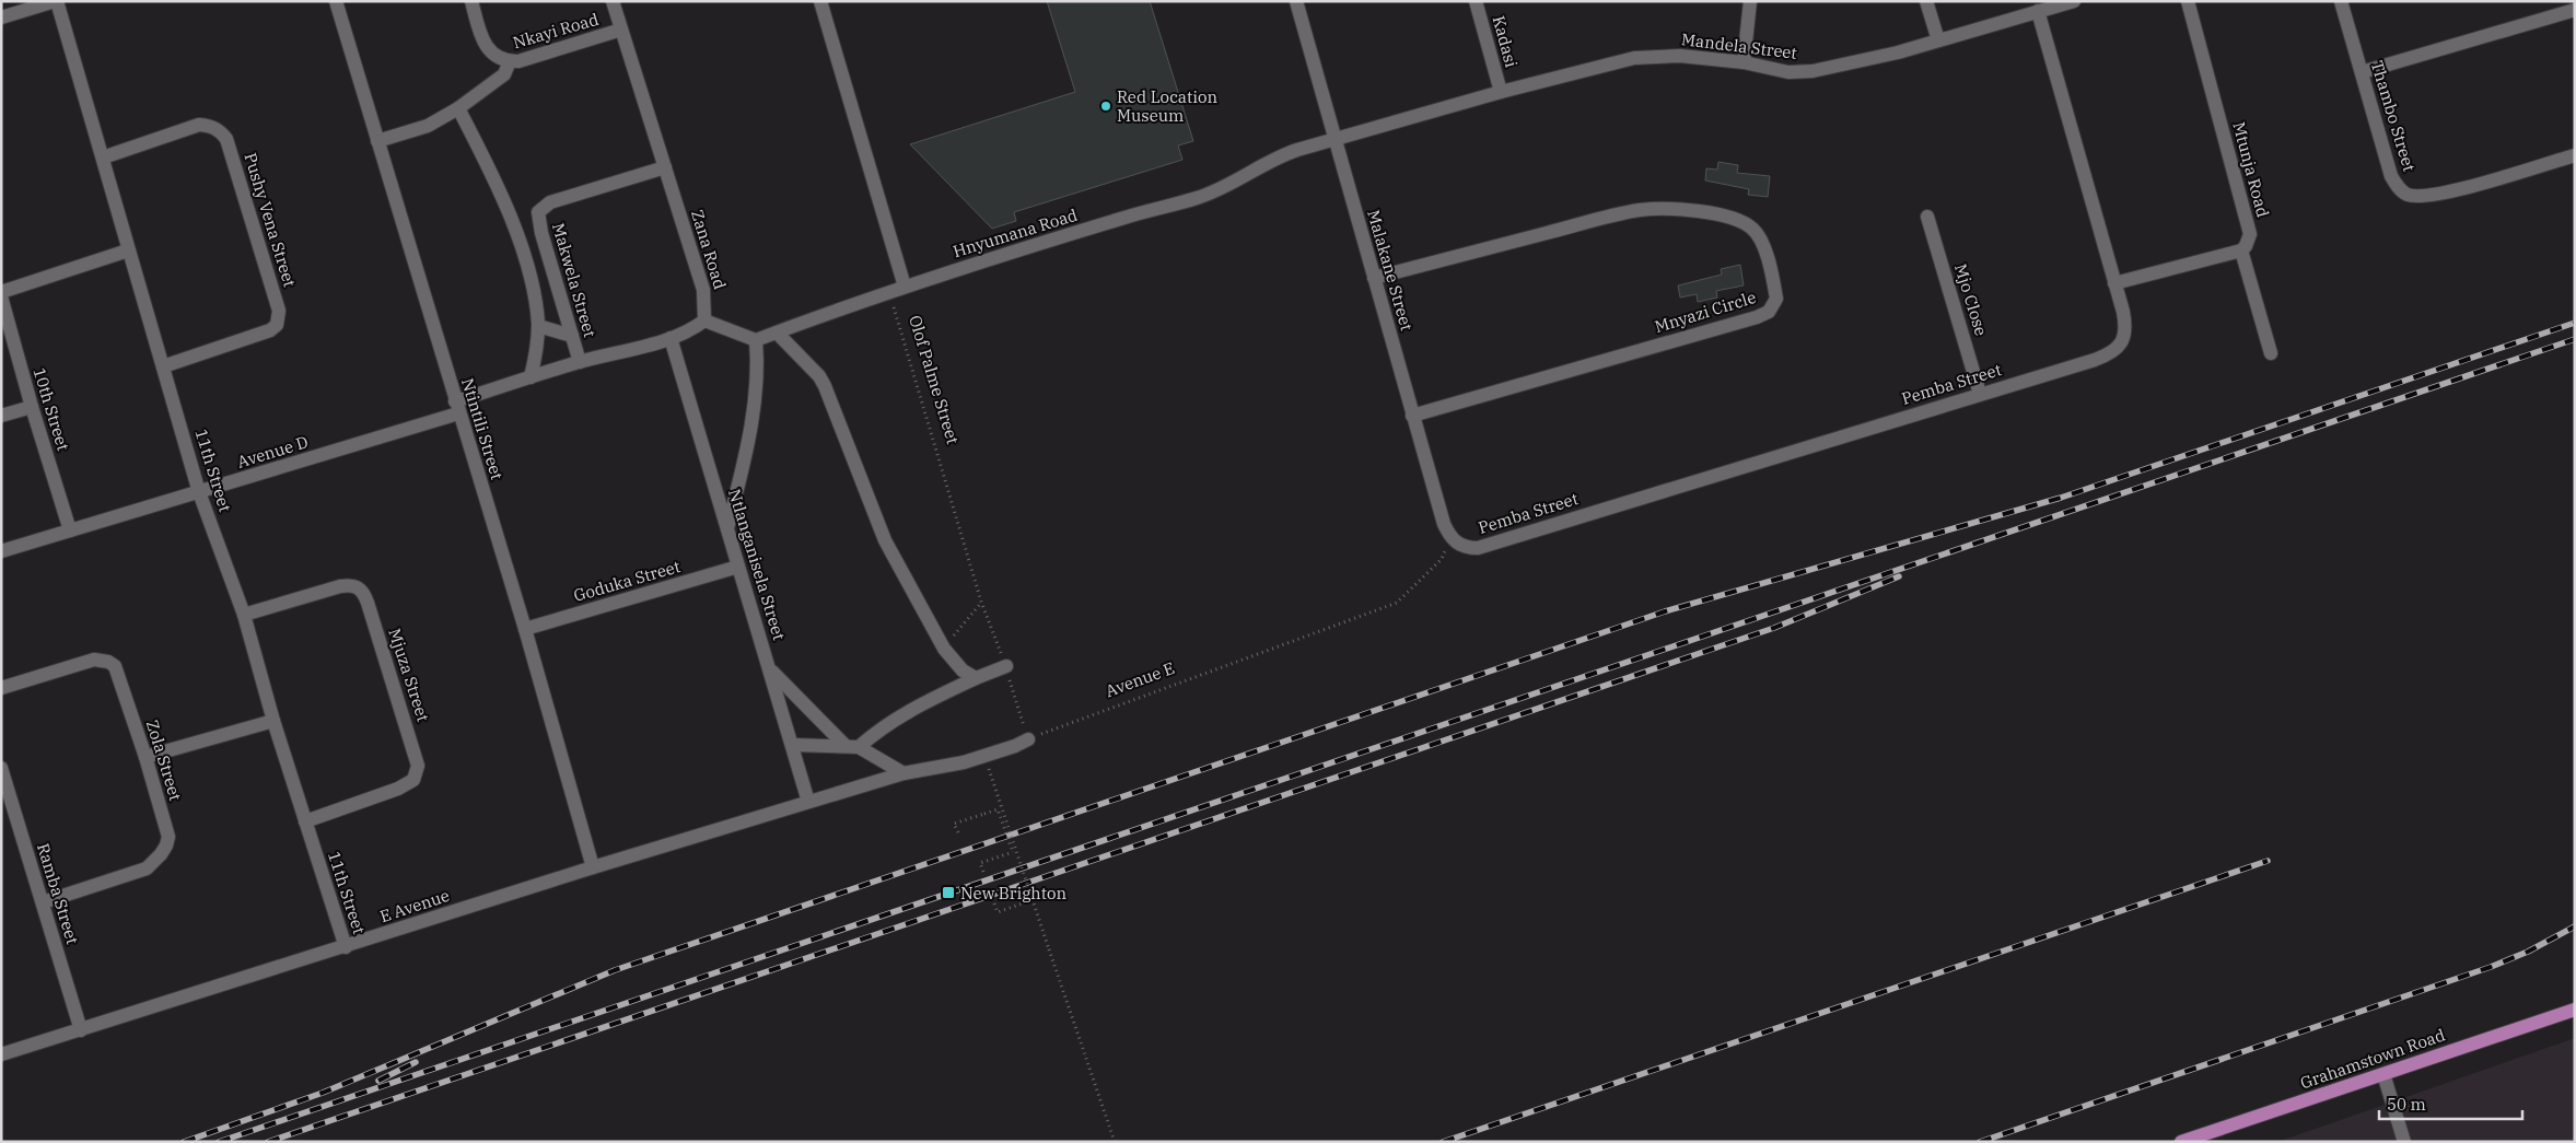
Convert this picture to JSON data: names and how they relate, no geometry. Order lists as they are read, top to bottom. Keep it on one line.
{"streets":{"main road":["Grahamstown Road"],"street":["Nkayi Road","Kadasi","Mandela Street","Thambo Street","Mtunja Road","Pushy Vena Street","Hnyumana Road","Zana Road","Malakane Street","Makwela Street","Mjo Close","Mnyazi Circle","Pemba Street","10th Street","Ntintili Street","Avenue D","11th Street","Ntlanganisela Street","Goduka Street","Mjuza Street","Zola Street","Ramba Street","E Avenue"],"path":["Olof Palme Street","Avenue E"]},"crossings":[["Nkayi Road","Zana Road"],["Kadasi","Mandela Street"],["Mandela Street","Hnyumana Road"],["Mandela Street","Malakane Street"],["Mandela Street","Pemba Street"],["Pushy Vena Street","11th Street"],["Hnyumana Road","Malakane Street"],["Hnyumana Road","Olof Palme Street"],["Zana Road","Makwela Street"],["Malakane Street","Mnyazi Circle"],["Malakane Street","Pemba Street"],["Malakane Street","Avenue E"],["Mjo Close","Pemba Street"],["Olof Palme Street","Avenue E"],["Pemba Street","Avenue E"],["10th Street","Avenue D"],["Ntintili Street","Avenue D"],["Ntintili Street","Goduka Street"],["Ntintili Street","E Avenue"],["Avenue D","11th Street"],["11th Street","Mjuza Street"],["11th Street","E Avenue"],["Ntlanganisela Street","Goduka Street"],["Ntlanganisela Street","E Avenue"],["Zola Street","Ramba Street"],["Ramba Street","E Avenue"]],"places":{"other":["Red Location Museum"],"transit":["New Brighton"]},"scale_bar":"50 m"}
